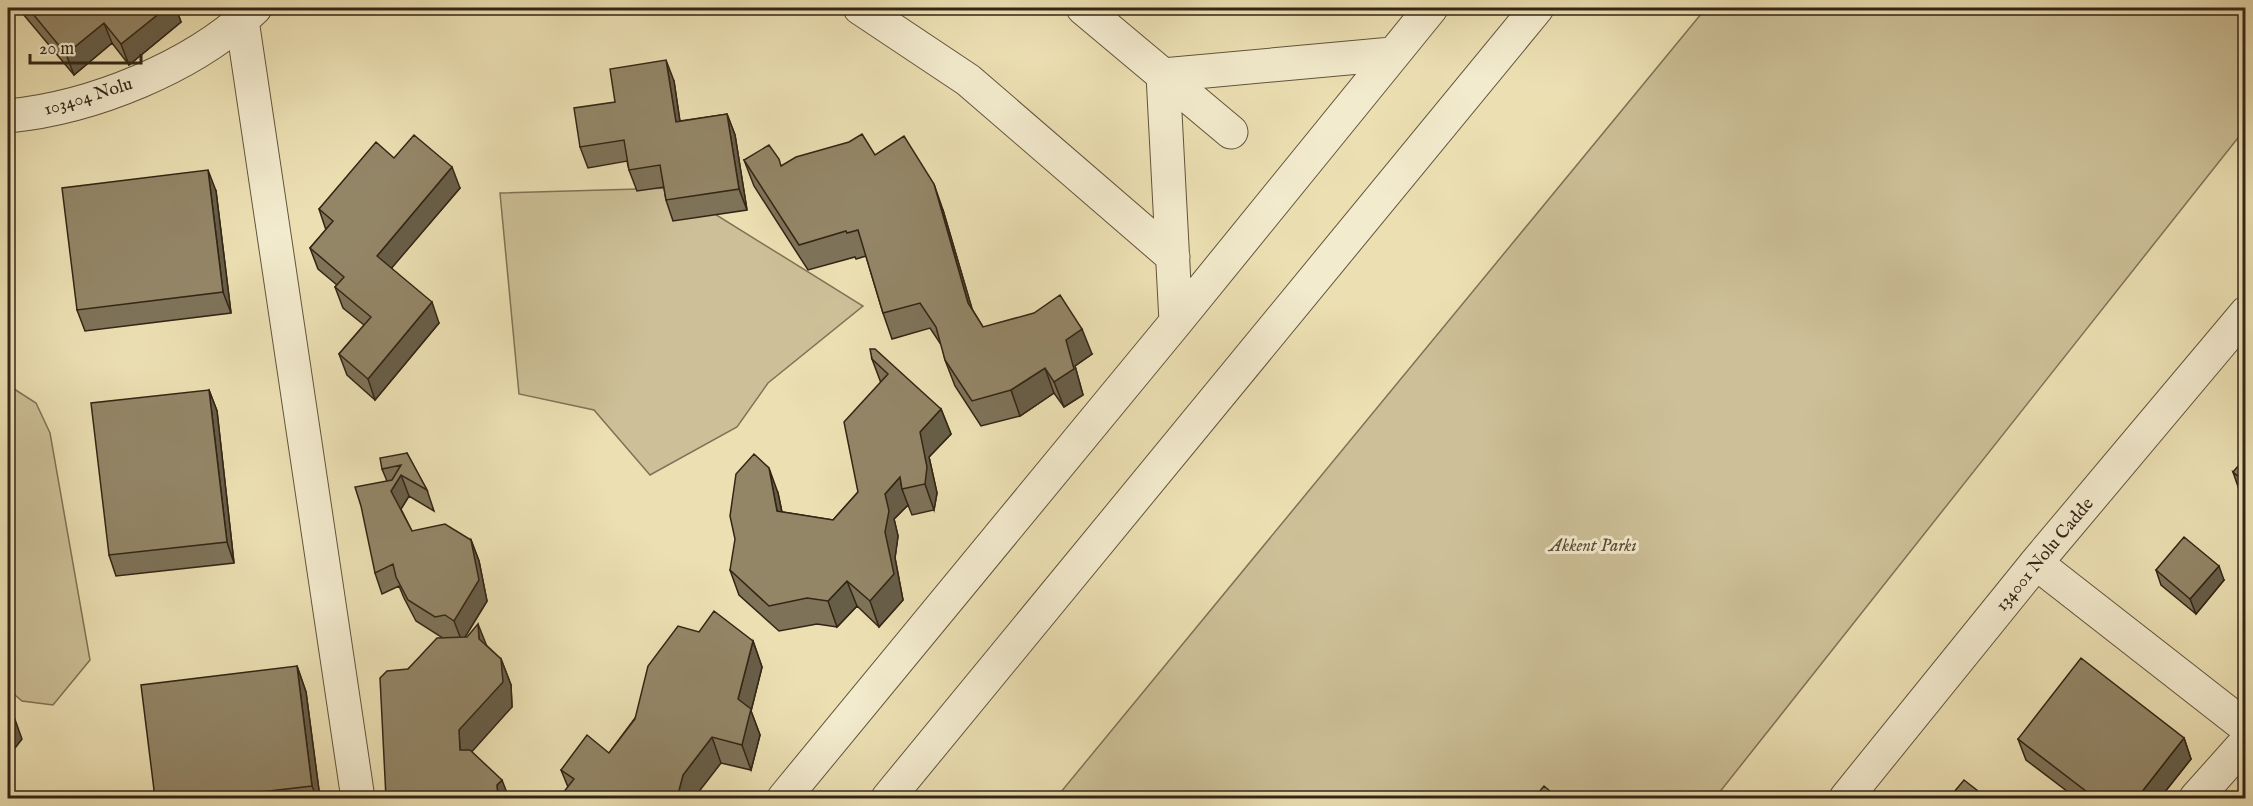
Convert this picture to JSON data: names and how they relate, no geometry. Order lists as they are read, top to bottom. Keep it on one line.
{"streets":{"street":["103404 Nolu","134001 Nolu Cadde"]},"parks":["Akkent Parkı"],"scale_bar":"20 m"}
